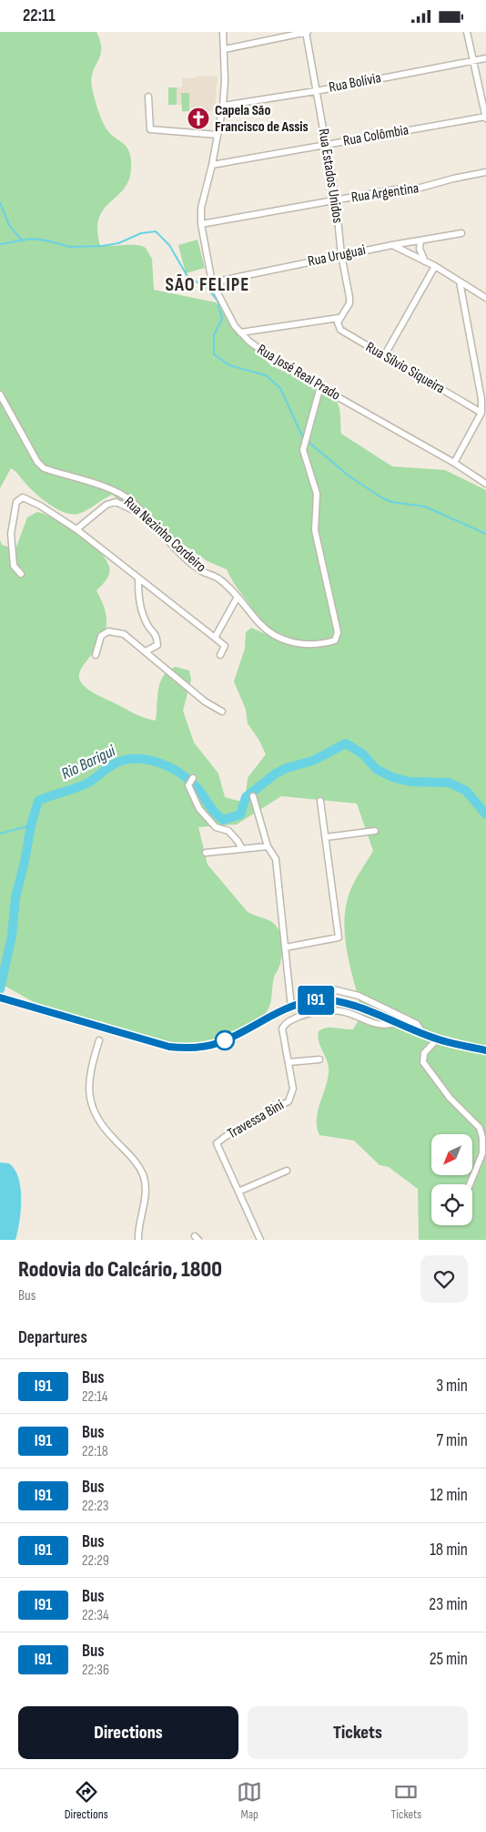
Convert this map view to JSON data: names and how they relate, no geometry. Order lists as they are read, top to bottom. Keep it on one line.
{"streets":{"street":["Rua Bolívia","Rua Colômbia","Rua Estados Unidos","Rua Argentina","Rua Uruguai","Rua Sílvio Siqueira","Rua José Real Prado","Rua Nezinho Cordeiro","Travessa Bini"]},"crossings":[["Rua Bolívia","Rua Estados Unidos"],["Rua Bolívia","Rua José Real Prado"],["Rua Colômbia","Rua Estados Unidos"],["Rua Colômbia","Rua José Real Prado"],["Rua Estados Unidos","Rua Argentina"],["Rua Estados Unidos","Rua Uruguai"],["Rua Estados Unidos","Rua Sílvio Siqueira"],["Rua Argentina","Rua José Real Prado"],["Rua Uruguai","Rua José Real Prado"],["Rua José Real Prado","Rua Nezinho Cordeiro"]],"districts":["SÃO FELIPE"],"water":["Rio Barigui"],"places":{"church":["Capela São Francisco de Assis"]},"lines":["bus line I91"],"north":"bottom left","page":{"status":"22:11","on_map":"I91","heading":[["Rodovia do Calcário, 1800","Bus"],"Departures"],"list":[{"mark":"I91","name":"Bus","note":"22:14","value":"3 min"},{"mark":"I91","name":"Bus","note":"22:18","value":"7 min"},{"mark":"I91","name":"Bus","note":"22:23","value":"12 min"},{"mark":"I91","name":"Bus","note":"22:29","value":"18 min"},{"mark":"I91","name":"Bus","note":"22:34","value":"23 min"},{"mark":"I91","name":"Bus","note":"22:36","value":"25 min"}],"buttons":["Directions","Tickets"],"tabs":["Directions","Map","Tickets"]}}
